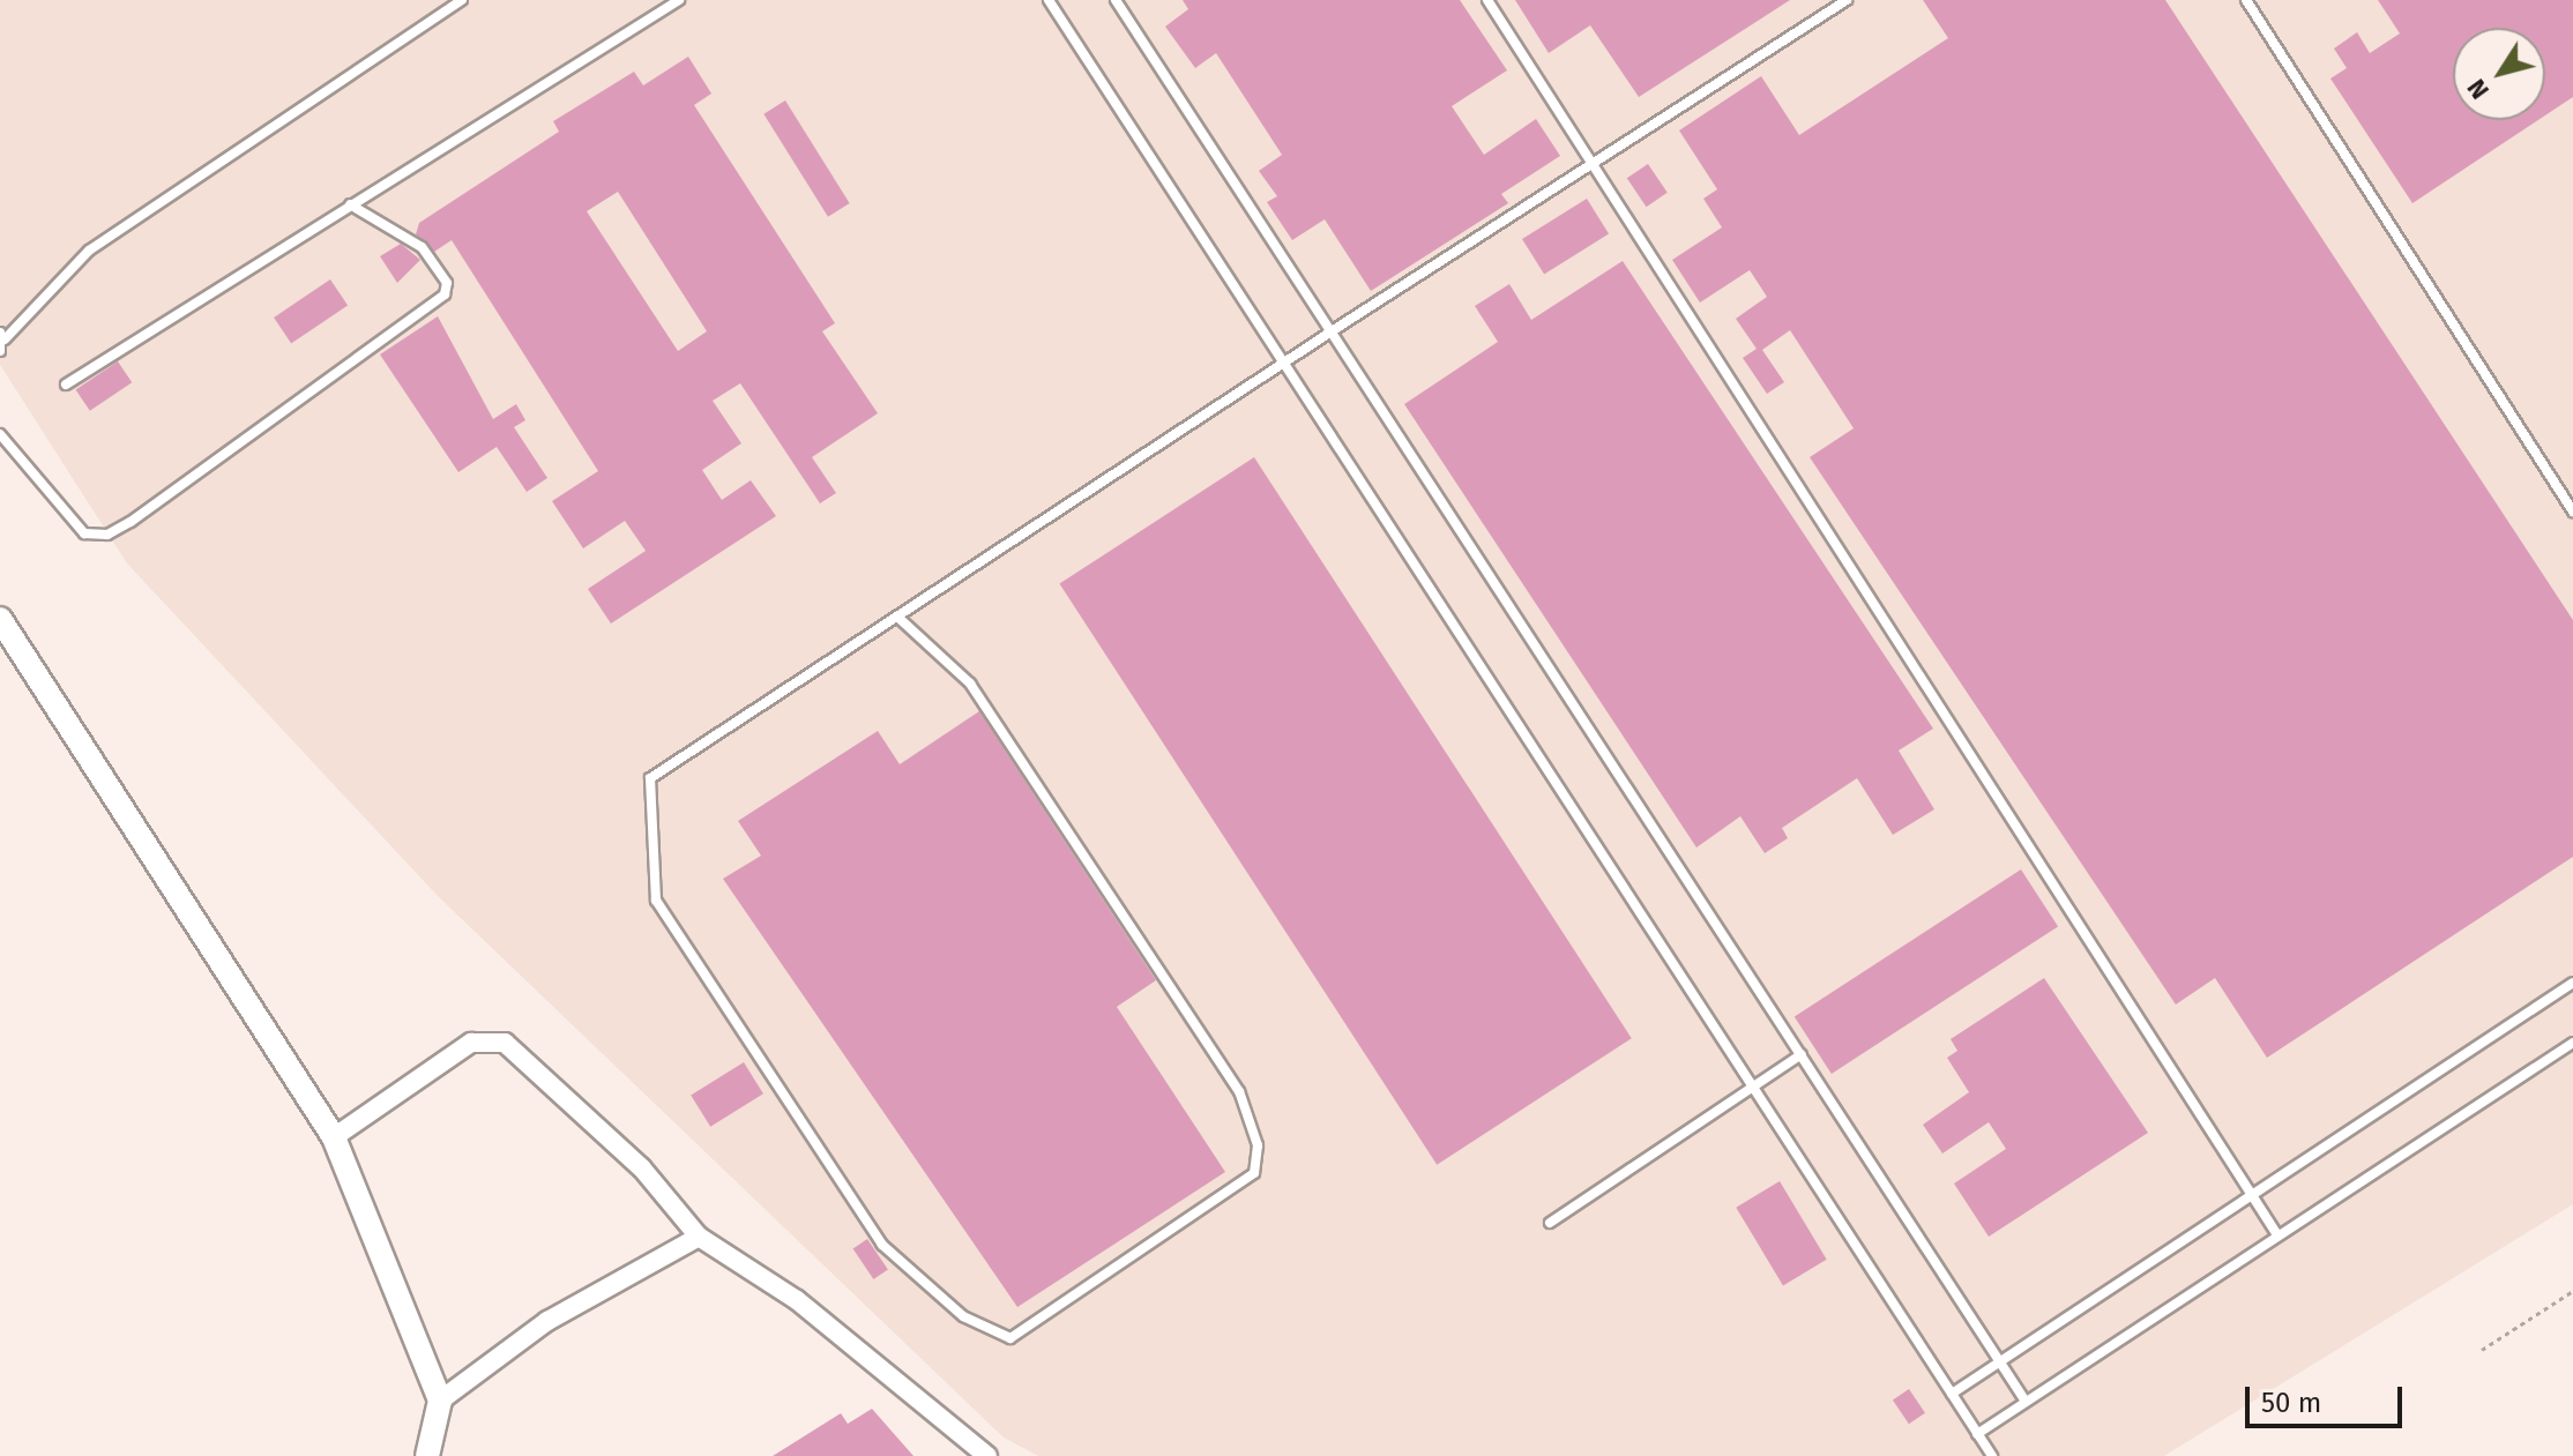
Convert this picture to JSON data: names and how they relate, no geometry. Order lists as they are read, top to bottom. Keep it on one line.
{"scale_bar":"50 m","north":"bottom left"}
